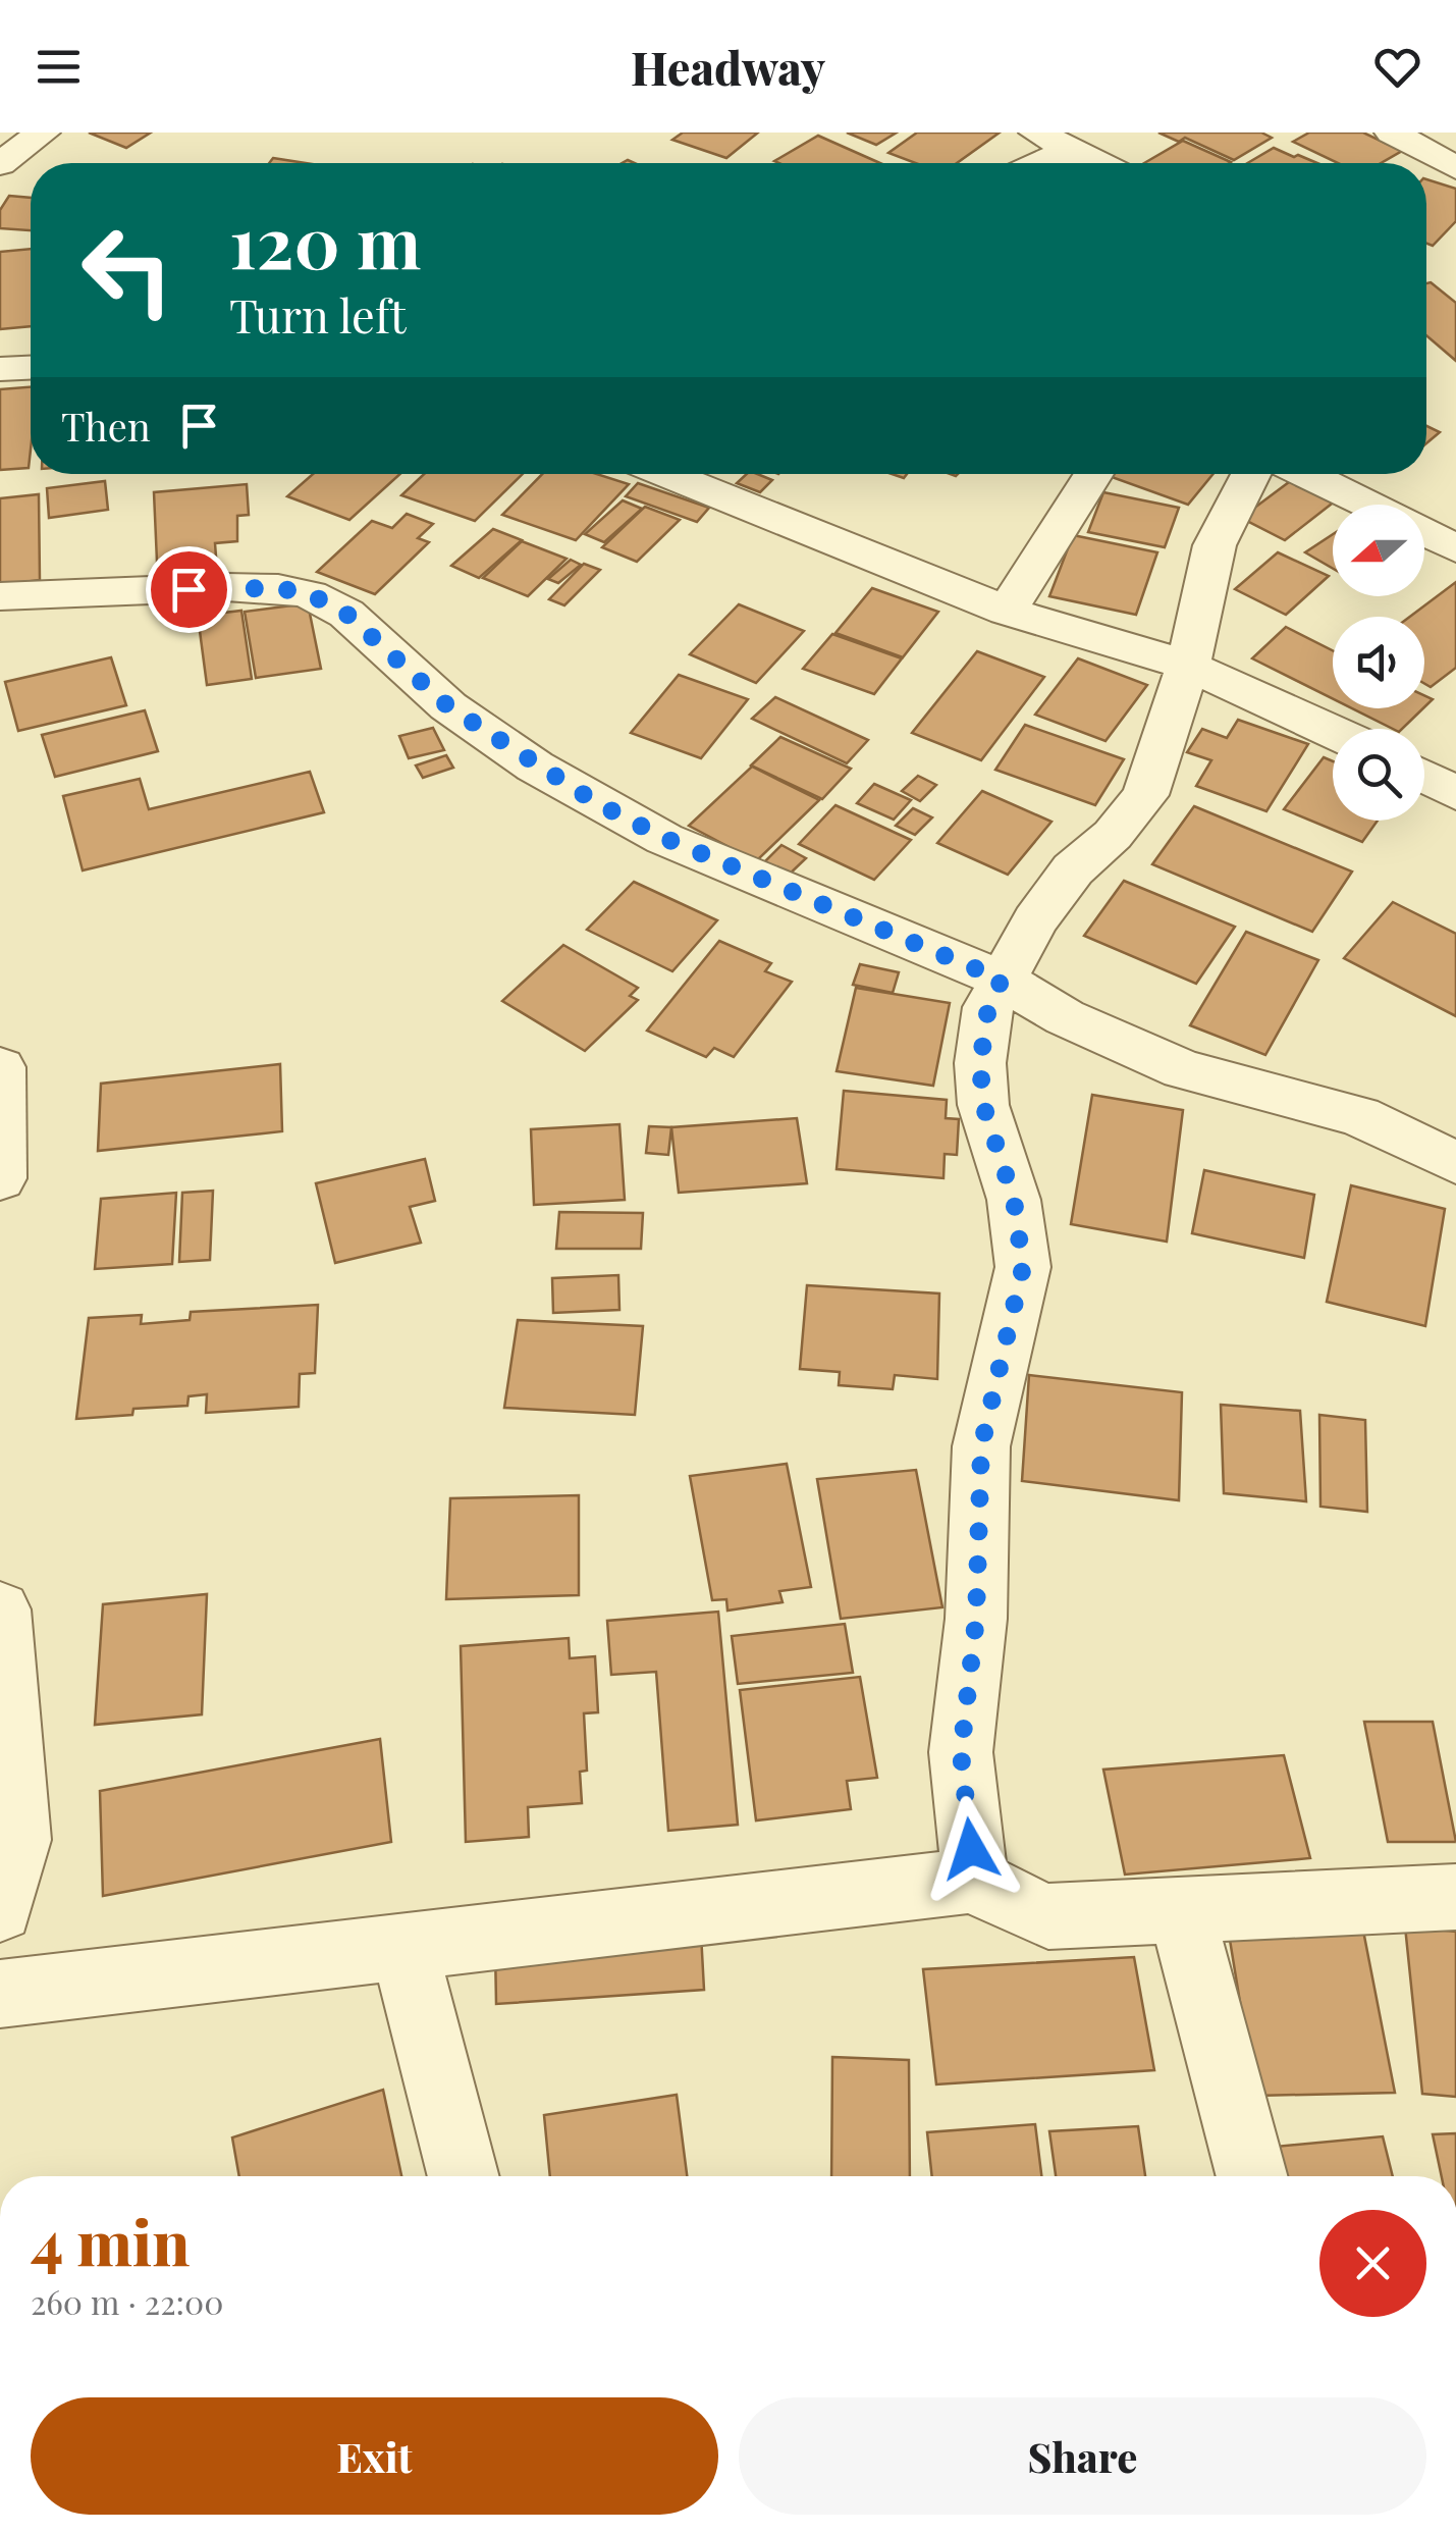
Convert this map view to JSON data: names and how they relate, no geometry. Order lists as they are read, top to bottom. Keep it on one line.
{"north":"left","page":{"header":"Headway","turn":["120 m","Turn left"],"then":"Then","heading":["4 min","260 m · 22:00"],"buttons":["Exit","Share"]}}
